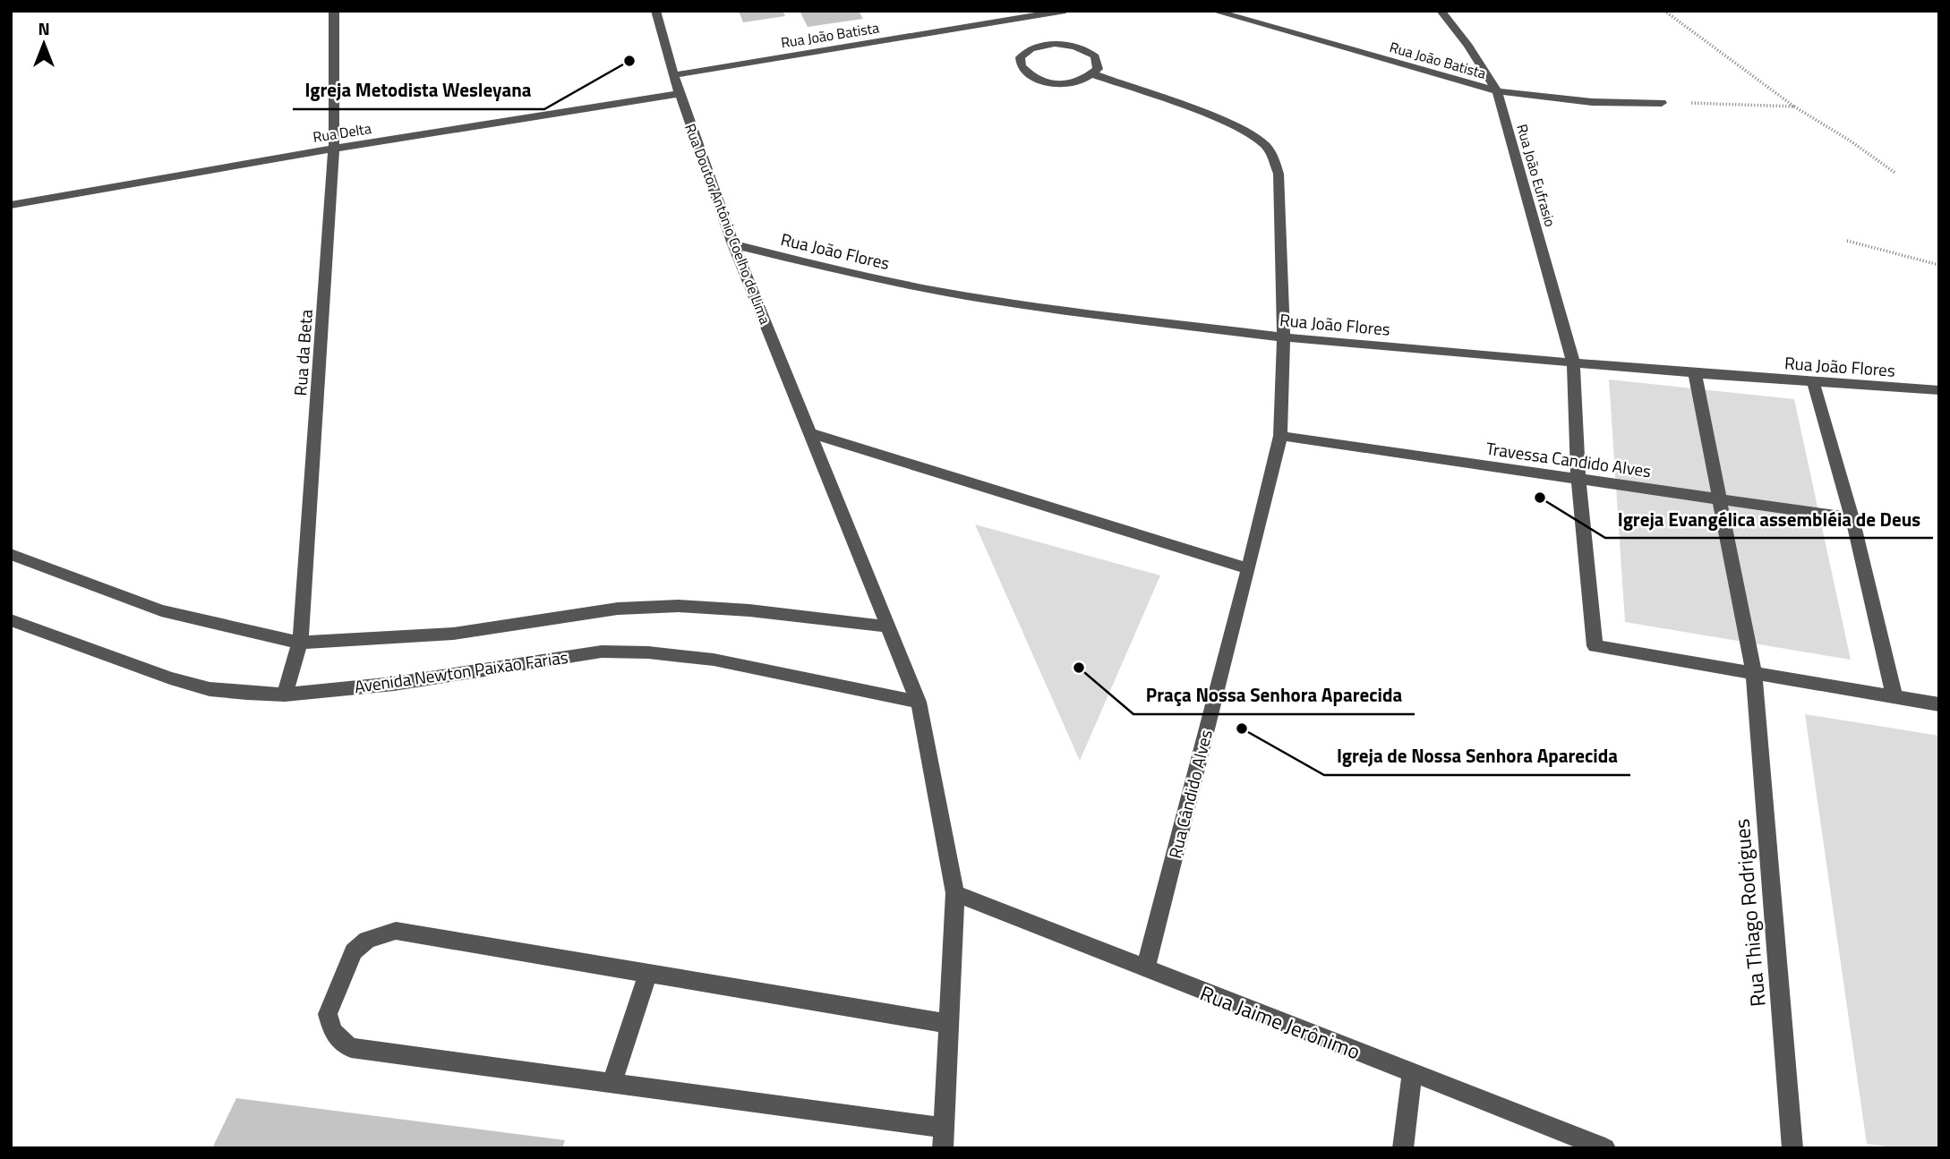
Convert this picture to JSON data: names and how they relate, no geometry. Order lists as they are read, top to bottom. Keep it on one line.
{"streets":{"street":["Rua João Batista","Rua Delta","Rua João Eufrasio","Rua Doutor Antônio Coelho de Lima","Rua João Flores","Rua da Beta","Travessa Candido Alves","Avenida Newton Paixão Farias","Rua Cândido Alves","Rua Thiago Rodrigues","Rua Jaime Jerônimo"]},"crossings":[["Rua João Batista","Rua João Eufrasio"],["Rua João Batista","Rua Doutor Antônio Coelho de Lima"],["Rua Delta","Rua Doutor Antônio Coelho de Lima"],["Rua Delta","Rua da Beta"],["Rua João Eufrasio","Rua João Flores"],["Rua João Eufrasio","Travessa Candido Alves"],["Rua João Eufrasio","Rua Thiago Rodrigues"],["Rua Doutor Antônio Coelho de Lima","Rua João Flores"],["Rua Doutor Antônio Coelho de Lima","Avenida Newton Paixão Farias"],["Rua Doutor Antônio Coelho de Lima","Rua Jaime Jerônimo"],["Rua João Flores","Rua Cândido Alves"],["Rua João Flores","Rua Thiago Rodrigues"],["Rua da Beta","Avenida Newton Paixão Farias"],["Travessa Candido Alves","Rua Cândido Alves"],["Travessa Candido Alves","Rua Thiago Rodrigues"],["Rua Cândido Alves","Rua Jaime Jerônimo"]],"places":["Igreja Metodista Wesleyana","Igreja Evangélica assembléia de Deus","Praça Nossa Senhora Aparecida","Igreja de Nossa Senhora Aparecida"],"north":"top"}
